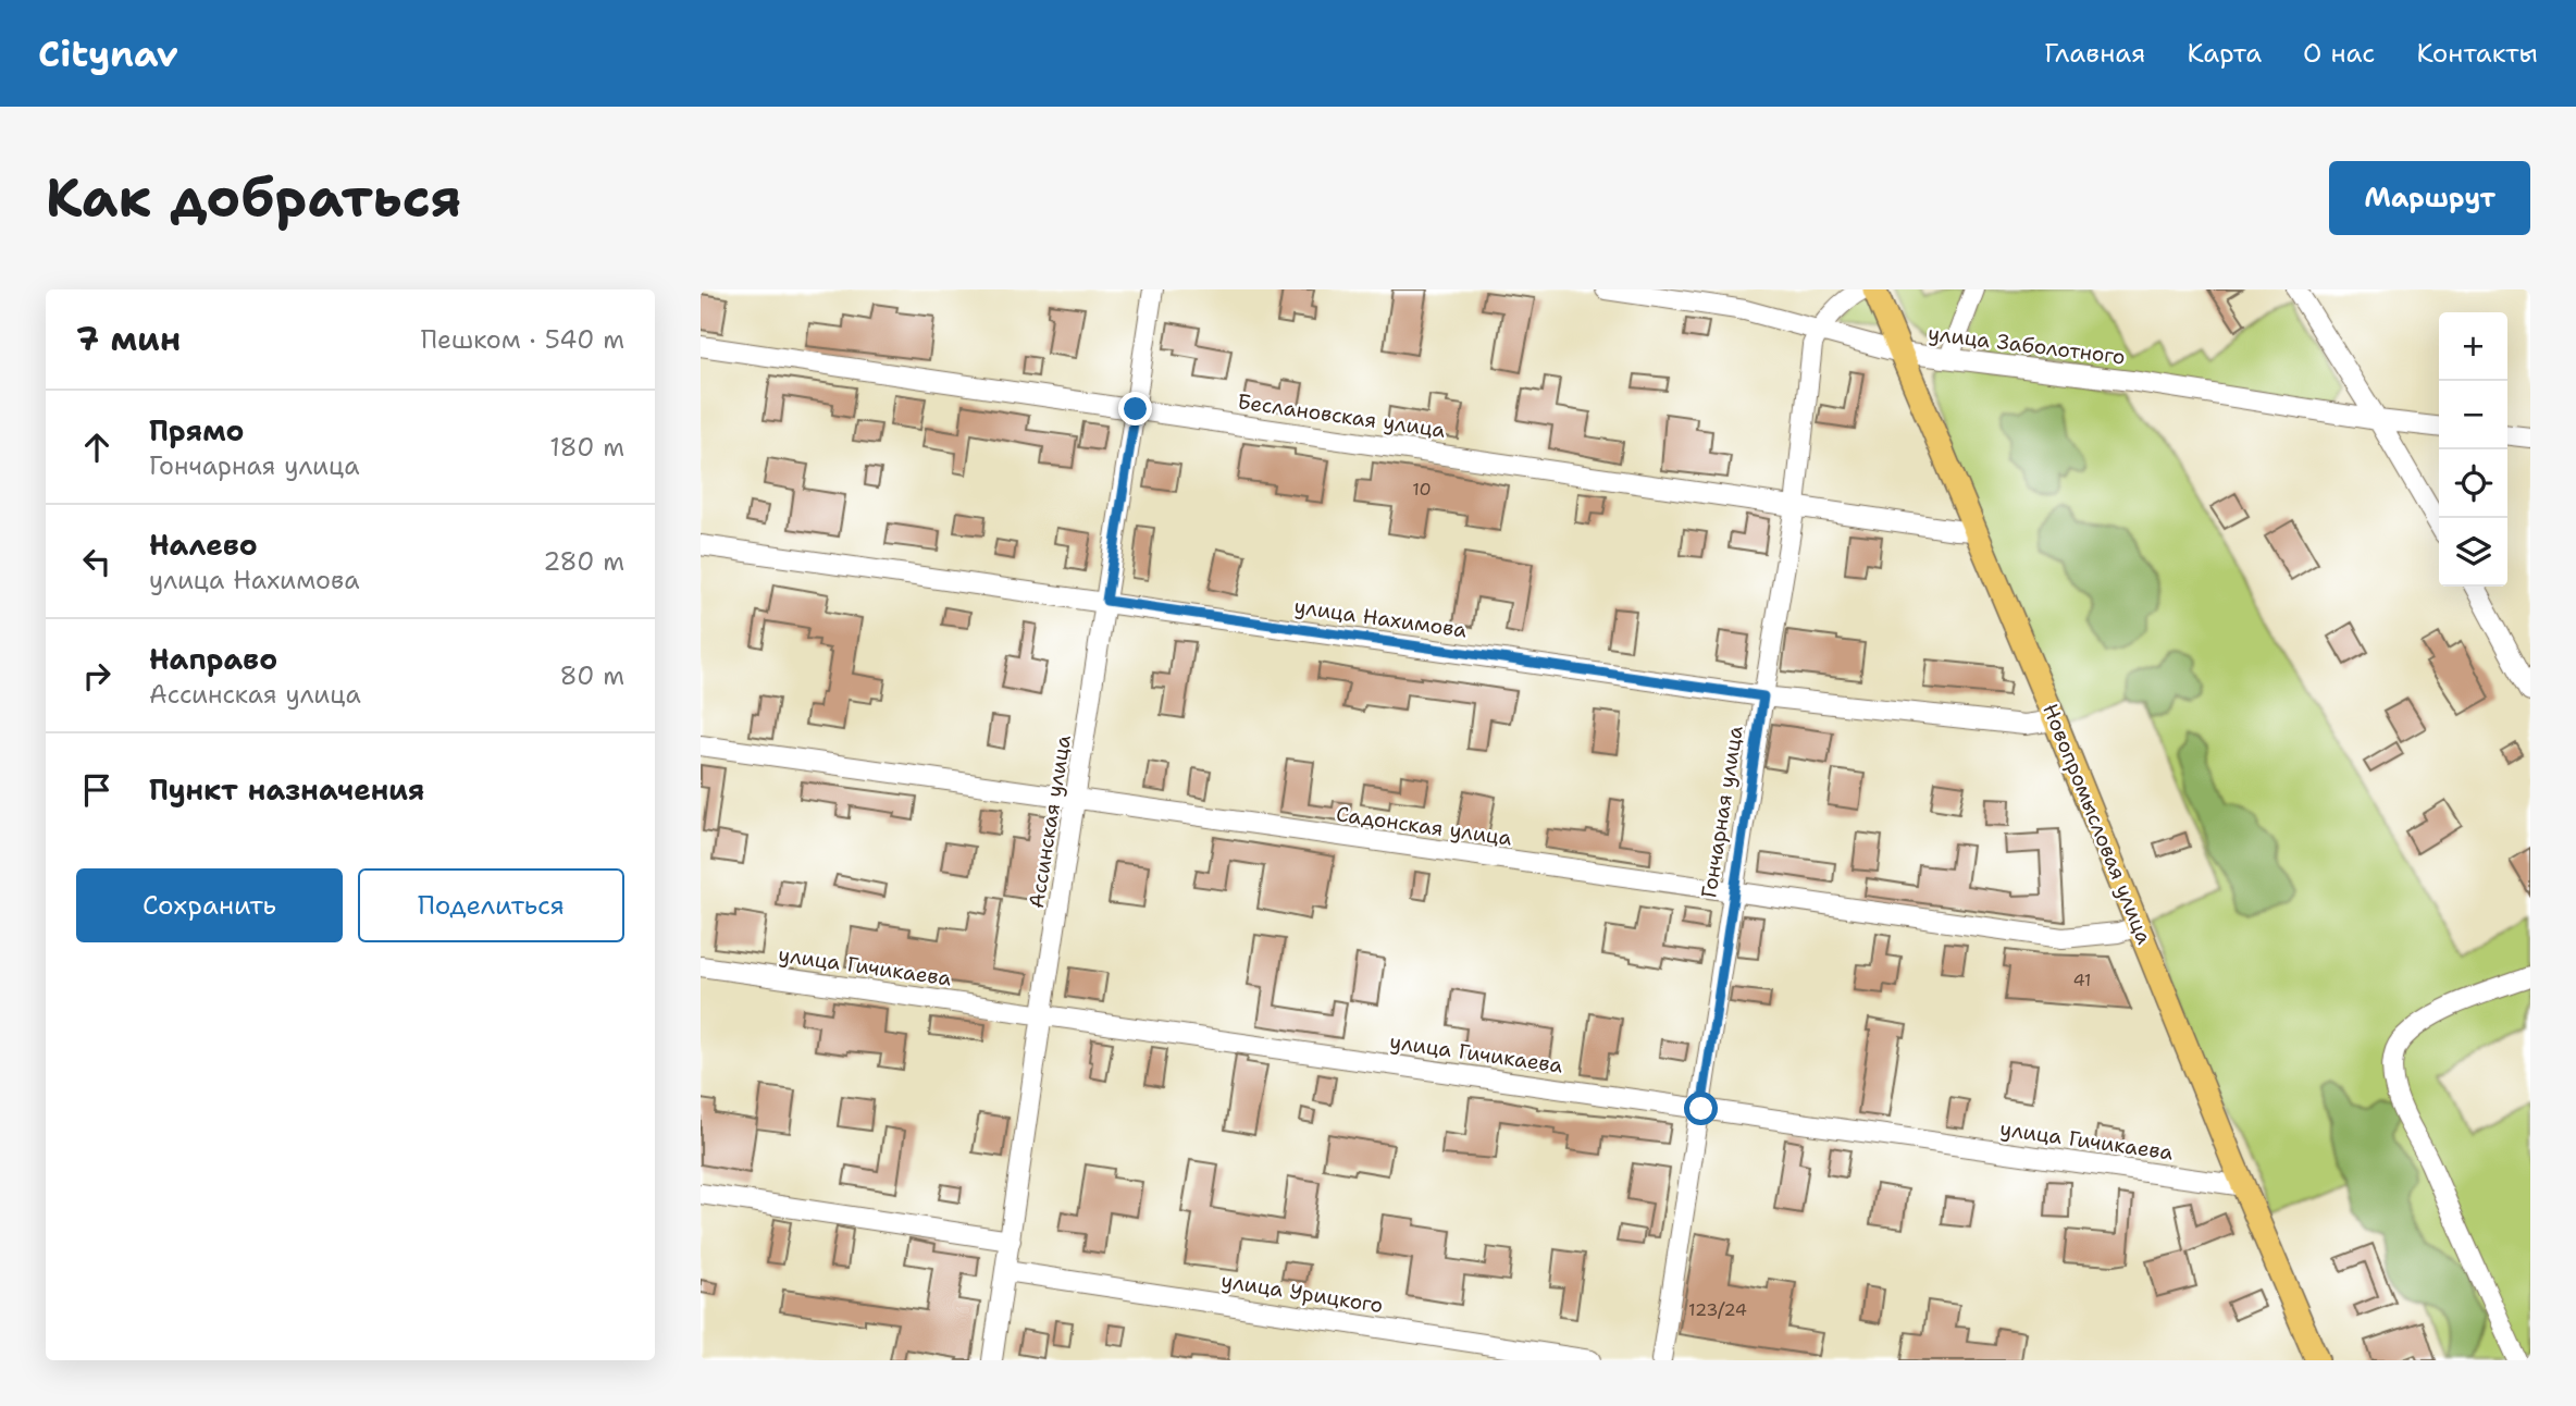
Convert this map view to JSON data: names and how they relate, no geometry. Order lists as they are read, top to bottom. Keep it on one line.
{"streets":{"main road":["Новопромысловая улица"],"street":["улица Заболотного","Беслановская улица","улица Нахимова","Гончарная улица","Ассинская улица","Садонская улица","улица Гичикаева","улица Урицкого"]},"crossings":[["улица Заболотного","Гончарная улица"],["улица Заболотного","Новопромысловая улица"],["Беслановская улица","Гончарная улица"],["Беслановская улица","Ассинская улица"],["Беслановская улица","Новопромысловая улица"],["улица Нахимова","Гончарная улица"],["улица Нахимова","Ассинская улица"],["улица Нахимова","Новопромысловая улица"],["Гончарная улица","Садонская улица"],["Гончарная улица","улица Гичикаева"],["Ассинская улица","Садонская улица"],["Ассинская улица","улица Гичикаева"],["Ассинская улица","улица Урицкого"],["Новопромысловая улица","Садонская улица"],["Новопромысловая улица","улица Гичикаева"]],"house_numbers":["10","41","123/24"],"page":{"header":"Citynav","nav":["Главная","Карта","О нас","Контакты"],"buttons":["Маршрут",["Сохранить","Поделиться"]],"title":"Как добраться","heading":["7 мин","Пешком · 540 m"],"map_buttons":["+","−"],"list":[["Прямо","Гончарная улица","180 m"],["Налево","улица Нахимова","280 m"],["Направо","Ассинская улица","80 m"],"Пункт назначения"]}}
